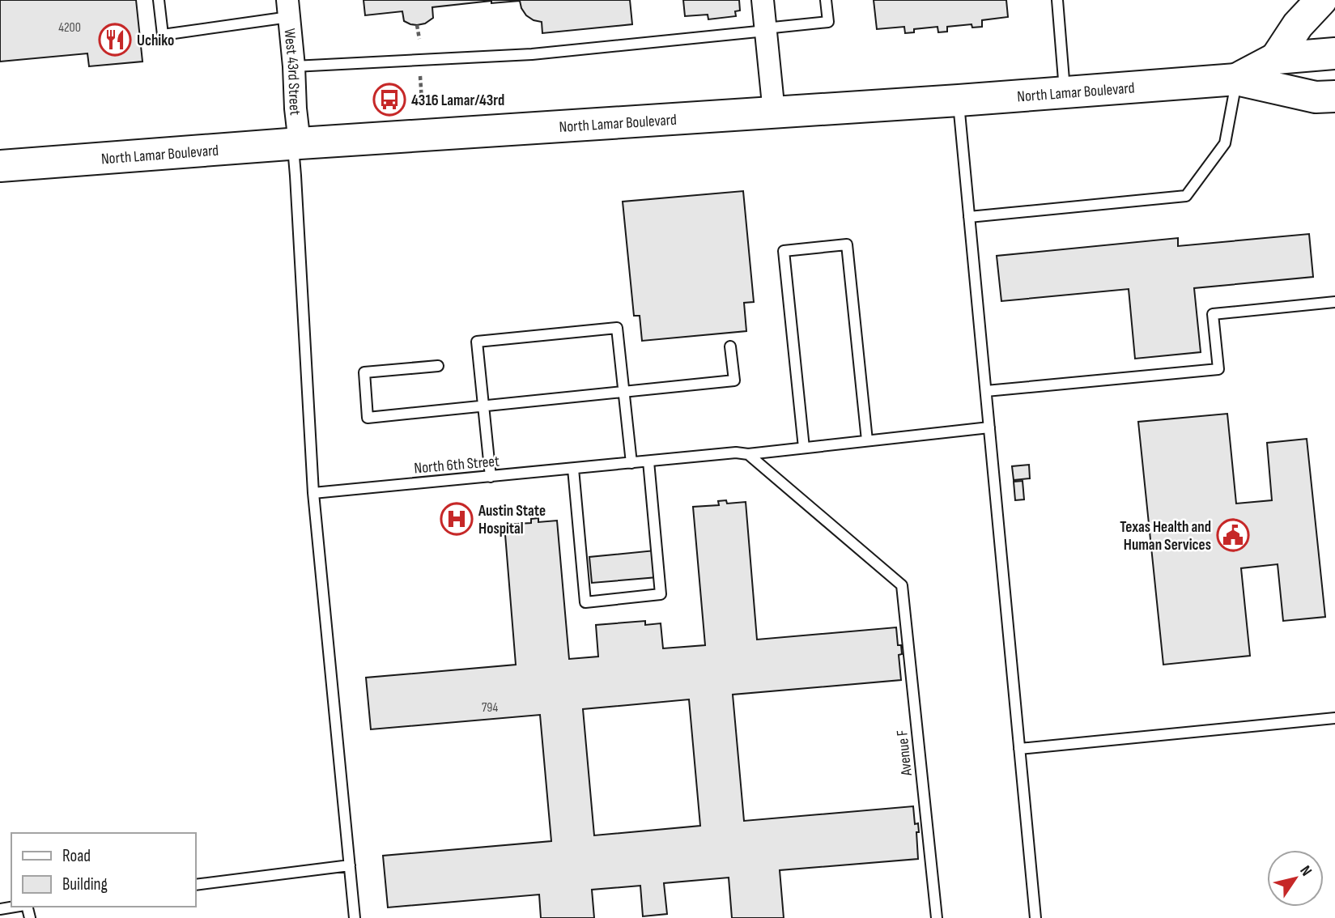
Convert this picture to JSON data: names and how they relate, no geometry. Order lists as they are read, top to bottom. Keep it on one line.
{"streets":{"main road":["North Lamar Boulevard"],"street":["West 43rd Street"],"lane":["North 6th Street","Avenue F"]},"crossings":[["West 43rd Street","North Lamar Boulevard"],["North 6th Street","Avenue F"]],"places":{"restaurant":["Uchiko"],"bus stop":["4316 Lamar/43rd"],"hospital":["Austin State Hospital"],"public building":["Texas Health and Human Services"]},"house_numbers":["4200","794"],"legend":["Road","Building"],"north":"top right"}
